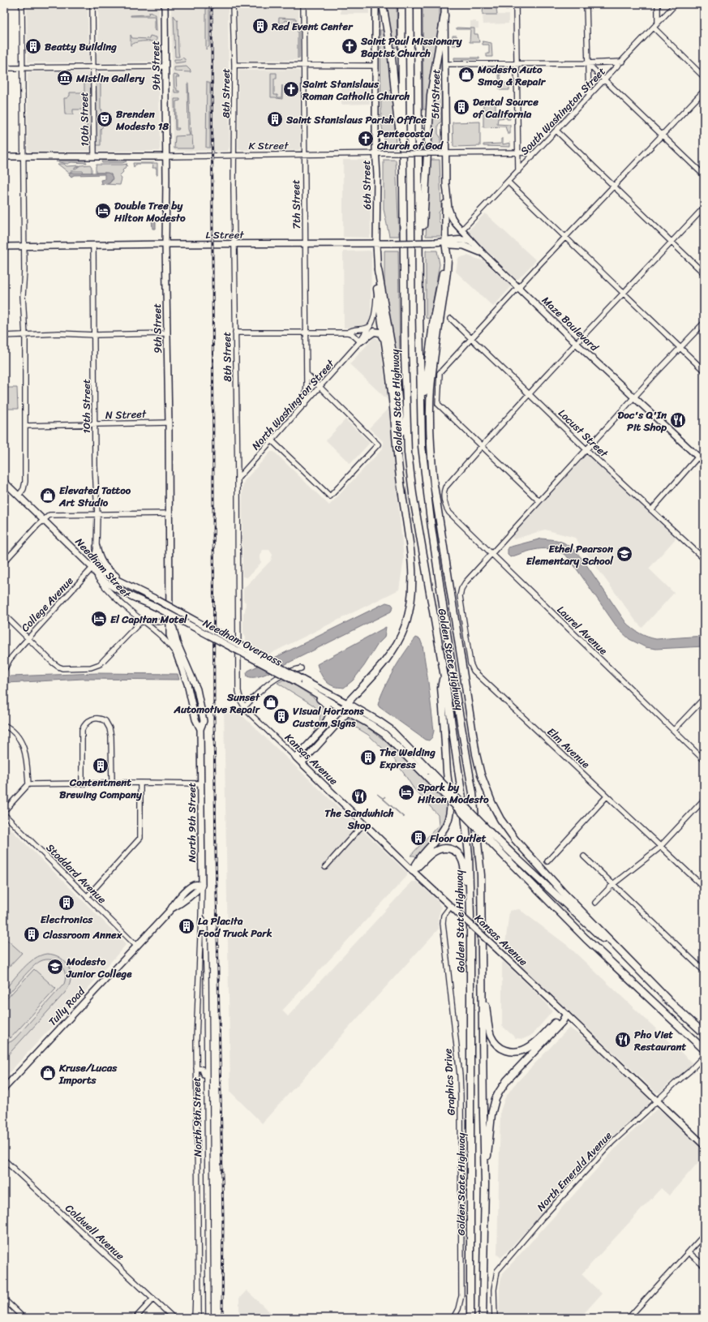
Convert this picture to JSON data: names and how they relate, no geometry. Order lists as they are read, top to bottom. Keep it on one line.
{"streets":{"highway":["Golden State Highway"],"main road":["9th Street","5th Street","K Street","6th Street","L Street","Maze Boulevard","Needham Street","Needham Overpass","Kansas Avenue","North 9th Street","Tully Road"],"street":["8th Street","South Washington Street","10th Street","7th Street","North Washington Street","N Street","Locust Street","College Avenue","Laurel Avenue","Elm Avenue","Stoddard Avenue","Graphics Drive","North Emerald Avenue","Coldwell Avenue"]},"crossings":[["9th Street","K Street"],["9th Street","L Street"],["9th Street","N Street"],["9th Street","Needham Street"],["9th Street","North 9th Street"],["8th Street","K Street"],["8th Street","L Street"],["8th Street","North Washington Street"],["8th Street","Kansas Avenue"],["5th Street","K Street"],["5th Street","L Street"],["5th Street","Maze Boulevard"],["South Washington Street","K Street"],["South Washington Street","Maze Boulevard"],["10th Street","K Street"],["10th Street","L Street"],["10th Street","N Street"],["10th Street","Needham Street"],["10th Street","College Avenue"],["10th Street","Needham Overpass"],["K Street","6th Street"],["K Street","7th Street"],["6th Street","L Street"],["6th Street","North Washington Street"],["7th Street","L Street"],["7th Street","North Washington Street"],["L Street","Maze Boulevard"],["Needham Street","College Avenue"],["Needham Street","Needham Overpass"],["Needham Street","North 9th Street"],["College Avenue","Needham Overpass"],["Laurel Avenue","Elm Avenue"],["Kansas Avenue","Graphics Drive"],["Kansas Avenue","North Emerald Avenue"],["North 9th Street","Tully Road"],["Stoddard Avenue","Tully Road"]],"places":{"building":["Red Event Center","Beatty Building","Dental Source of California","Saint Stanislaus Parish Office","Visual Horizons Custom Signs","The Welding Express","Contentment Brewing Company","Floor Outlet","Electronics","La Placita Food Truck Park","Classroom Annex"],"church":["Saint Paul Missionary Baptist Church","Saint Stanislaus Roman Catholic Church","Pentecostal Church of God"],"shop":["Modesto Auto Smog & Repair","Elevated Tattoo Art Studio","Sunset Automotive Repair","Kruse/Lucas Imports"],"museum":["Mistlin Gallery"],"theatre":["Brenden Modesto 18"],"hotel":["Double Tree by Hilton Modesto","El Capitan Motel","Spark by Hilton Modesto"],"restaurant":["Doc's Q'In Pit Shop","The Sandwhich Shop","Pho Viet Restaurant"],"school or university":["Ethel Pearson Elementary School","Modesto Junior College"]}}
